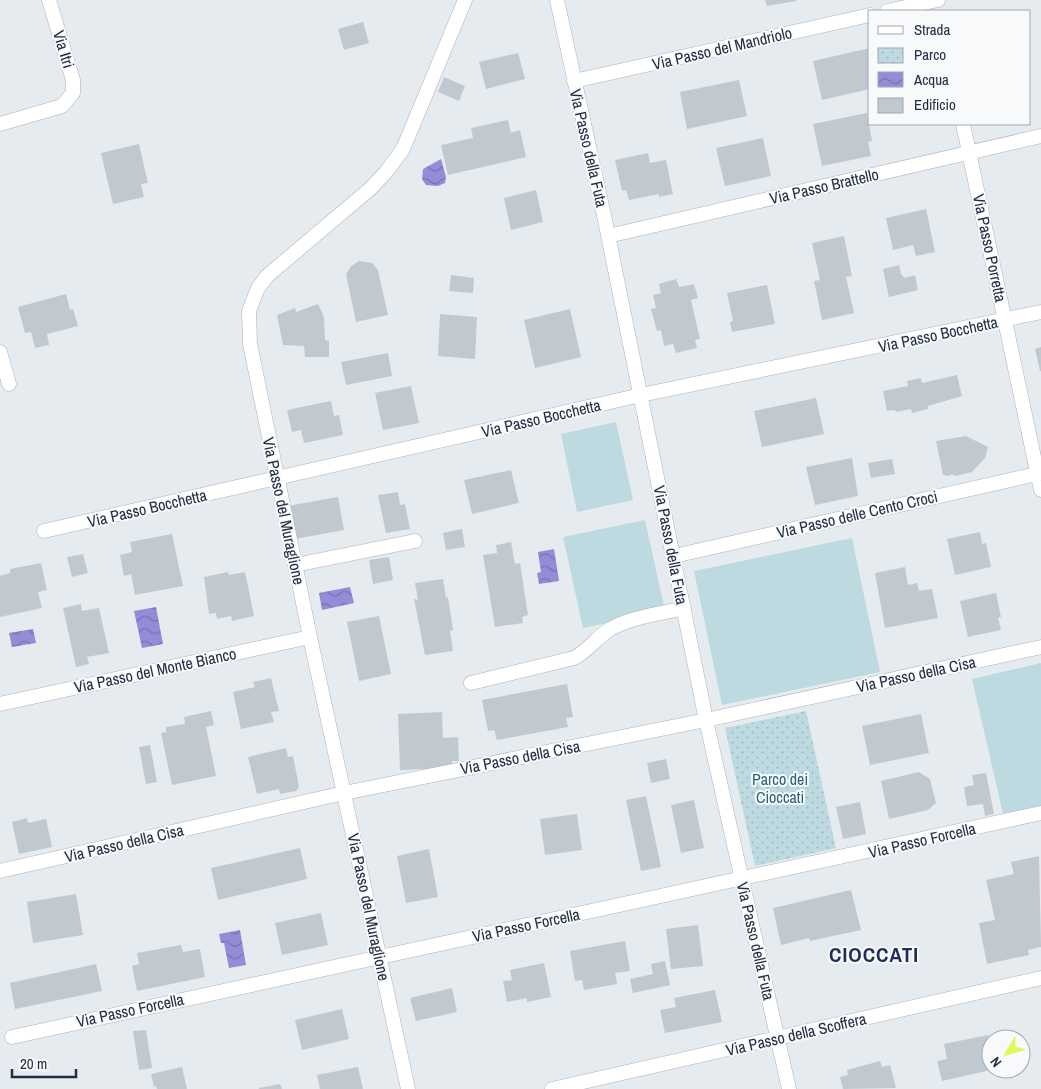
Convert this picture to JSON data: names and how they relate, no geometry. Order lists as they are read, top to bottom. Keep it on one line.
{"streets":{"street":["Via Passo del Mandriolo","Via Itri","Via Passo della Futa","Via Passo Brattello","Via Passo Porretta","Via Passo Bocchetta","Via Passo del Muraglione","Via Passo delle Cento Croci","Via Passo del Monte Bianco","Via Passo della Cisa","Via Passo Forcella","Via Passo della Scoffera"]},"crossings":[["Via Passo del Mandriolo","Via Passo della Futa"],["Via Passo della Futa","Via Passo Brattello"],["Via Passo della Futa","Via Passo Bocchetta"],["Via Passo della Futa","Via Passo delle Cento Croci"],["Via Passo della Futa","Via Passo della Cisa"],["Via Passo della Futa","Via Passo Forcella"],["Via Passo della Futa","Via Passo della Scoffera"],["Via Passo Brattello","Via Passo Porretta"],["Via Passo Porretta","Via Passo Bocchetta"],["Via Passo Porretta","Via Passo delle Cento Croci"],["Via Passo Bocchetta","Via Passo del Muraglione"],["Via Passo del Muraglione","Via Passo del Monte Bianco"],["Via Passo del Muraglione","Via Passo della Cisa"],["Via Passo del Muraglione","Via Passo Forcella"]],"districts":["CIOCCATI"],"parks":["Parco dei Cioccati"],"legend":["Strada","Parco","Acqua","Edificio"],"scale_bar":"20 m","north":"bottom left"}
